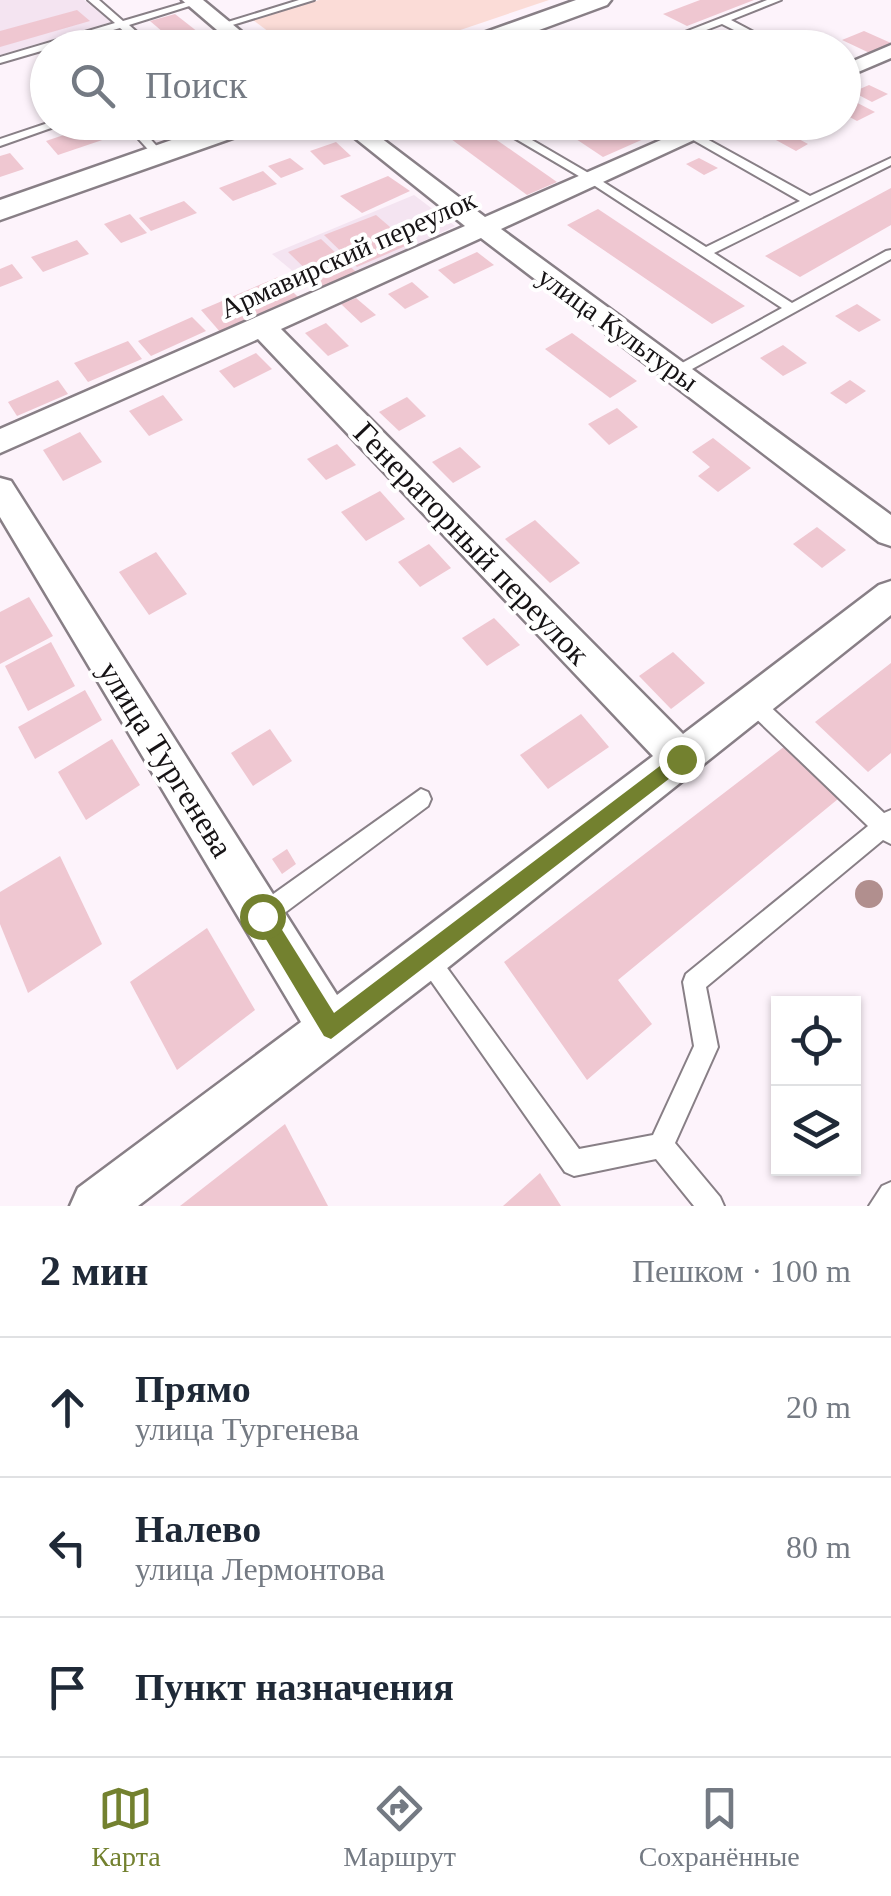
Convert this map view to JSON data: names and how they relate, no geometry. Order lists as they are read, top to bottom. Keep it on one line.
{"streets":{"street":["Армавирский переулок","улица Культуры","Генераторный переулок","улица Тургенева"]},"crossings":[["Армавирский переулок","улица Культуры"],["Армавирский переулок","Генераторный переулок"]],"page":{"search":"Поиск","heading":["2 мин","Пешком · 100 m"],"list":[["Прямо","улица Тургенева","20 m"],["Налево","улица Лермонтова","80 m"],"Пункт назначения"],"nav":["Карта","Маршрут","Сохранённые"]}}
